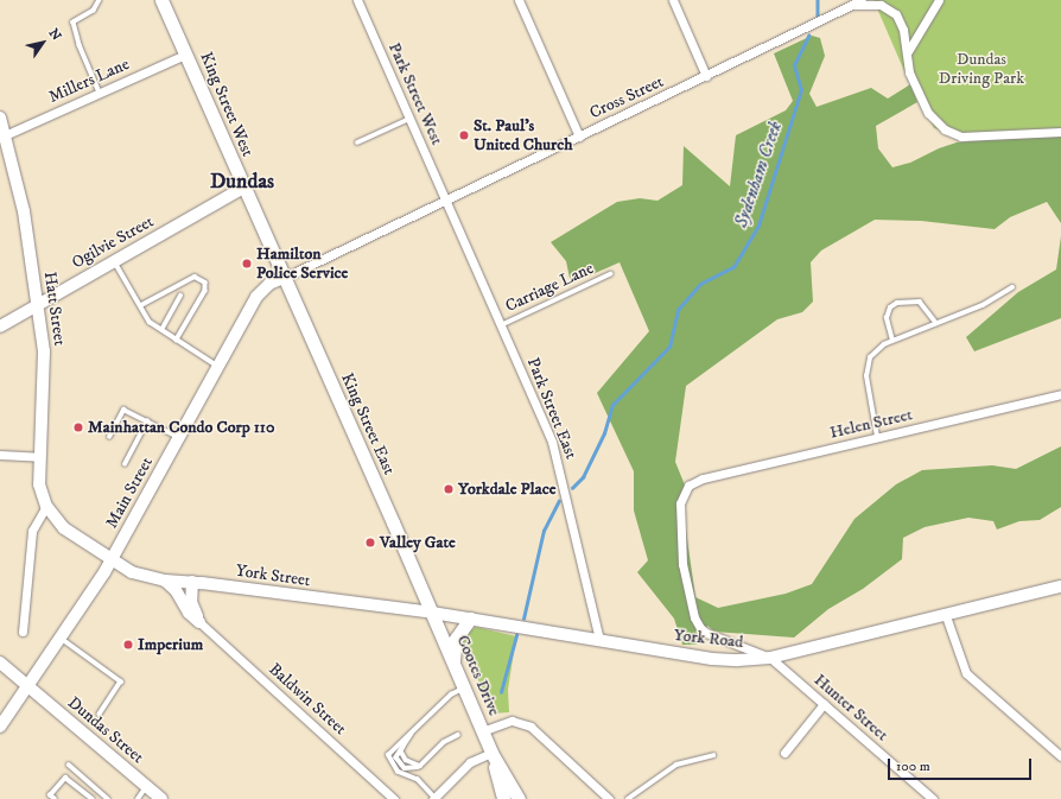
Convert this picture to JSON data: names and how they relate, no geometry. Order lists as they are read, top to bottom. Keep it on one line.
{"streets":{"main road":["King Street West","King Street East","Cootes Drive"],"street":["Millers Lane","Park Street West","Cross Street","Ogilvie Street","Hatt Street","Park Street East","Helen Street","Main Street","York Street","York Road","Baldwin Street","Hunter Street","Dundas Street"],"lane":["Carriage Lane"]},"crossings":[["Millers Lane","King Street West"],["Millers Lane","Hatt Street"],["Park Street West","Cross Street"],["Park Street West","Park Street East"],["Cross Street","Park Street East"],["Cross Street","King Street East"],["Cross Street","Main Street"],["King Street West","Ogilvie Street"],["King Street West","King Street East"],["Ogilvie Street","Hatt Street"],["Carriage Lane","Park Street East"],["Hatt Street","Main Street"],["Hatt Street","York Street"],["Park Street East","York Road"],["King Street East","Main Street"],["King Street East","York Street"],["King Street East","York Road"],["King Street East","Cootes Drive"],["Helen Street","Hunter Street"],["Main Street","York Street"],["Main Street","Dundas Street"],["York Street","York Road"],["York Street","Cootes Drive"],["York Road","Cootes Drive"],["York Road","Hunter Street"]],"districts":["Dundas"],"water":["Sydenham Creek"],"parks":["Dundas Driving Park"],"places":["St. Paul's United Church","Hamilton Police Service","Mainhattan Condo Corp 110","Yorkdale Place","Valley Gate","Imperium"],"scale_bar":"100 m","north":"top right"}
